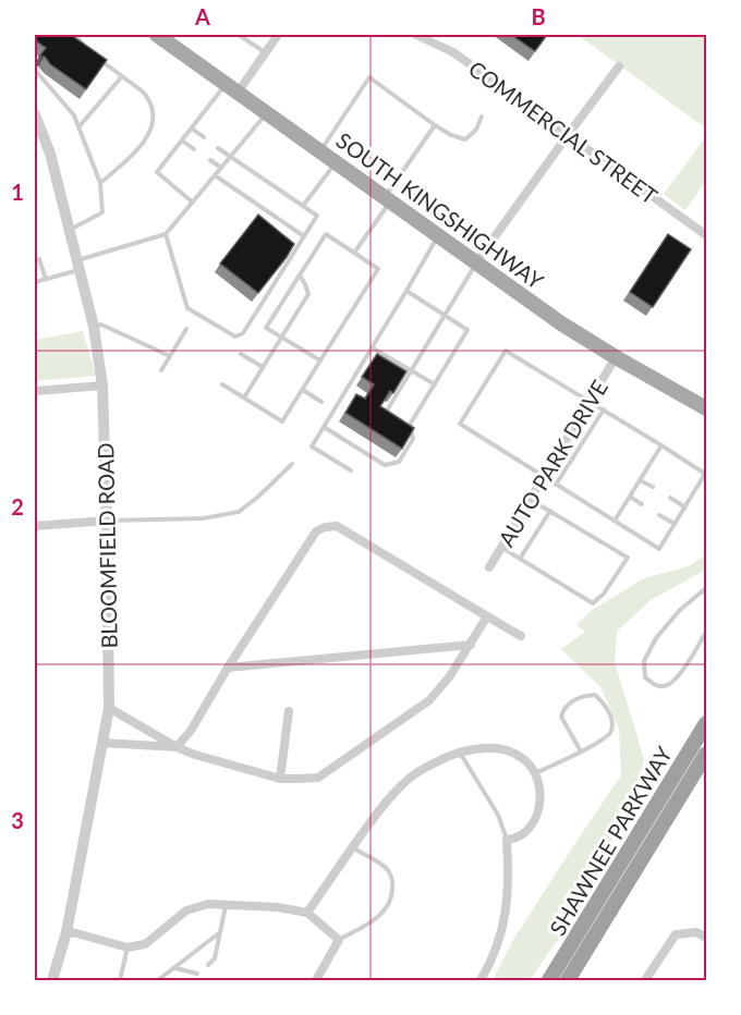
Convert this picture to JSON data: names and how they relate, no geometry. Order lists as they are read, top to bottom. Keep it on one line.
{"streets":{"highway":["SHAWNEE PARKWAY"],"main road":["SOUTH KINGSHIGHWAY"],"street":["COMMERCIAL STREET","AUTO PARK DRIVE","BLOOMFIELD ROAD"]},"crossings":[["SOUTH KINGSHIGHWAY","AUTO PARK DRIVE"]],"grid":{"columns":["A","B"],"rows":["1","2","3"]}}
